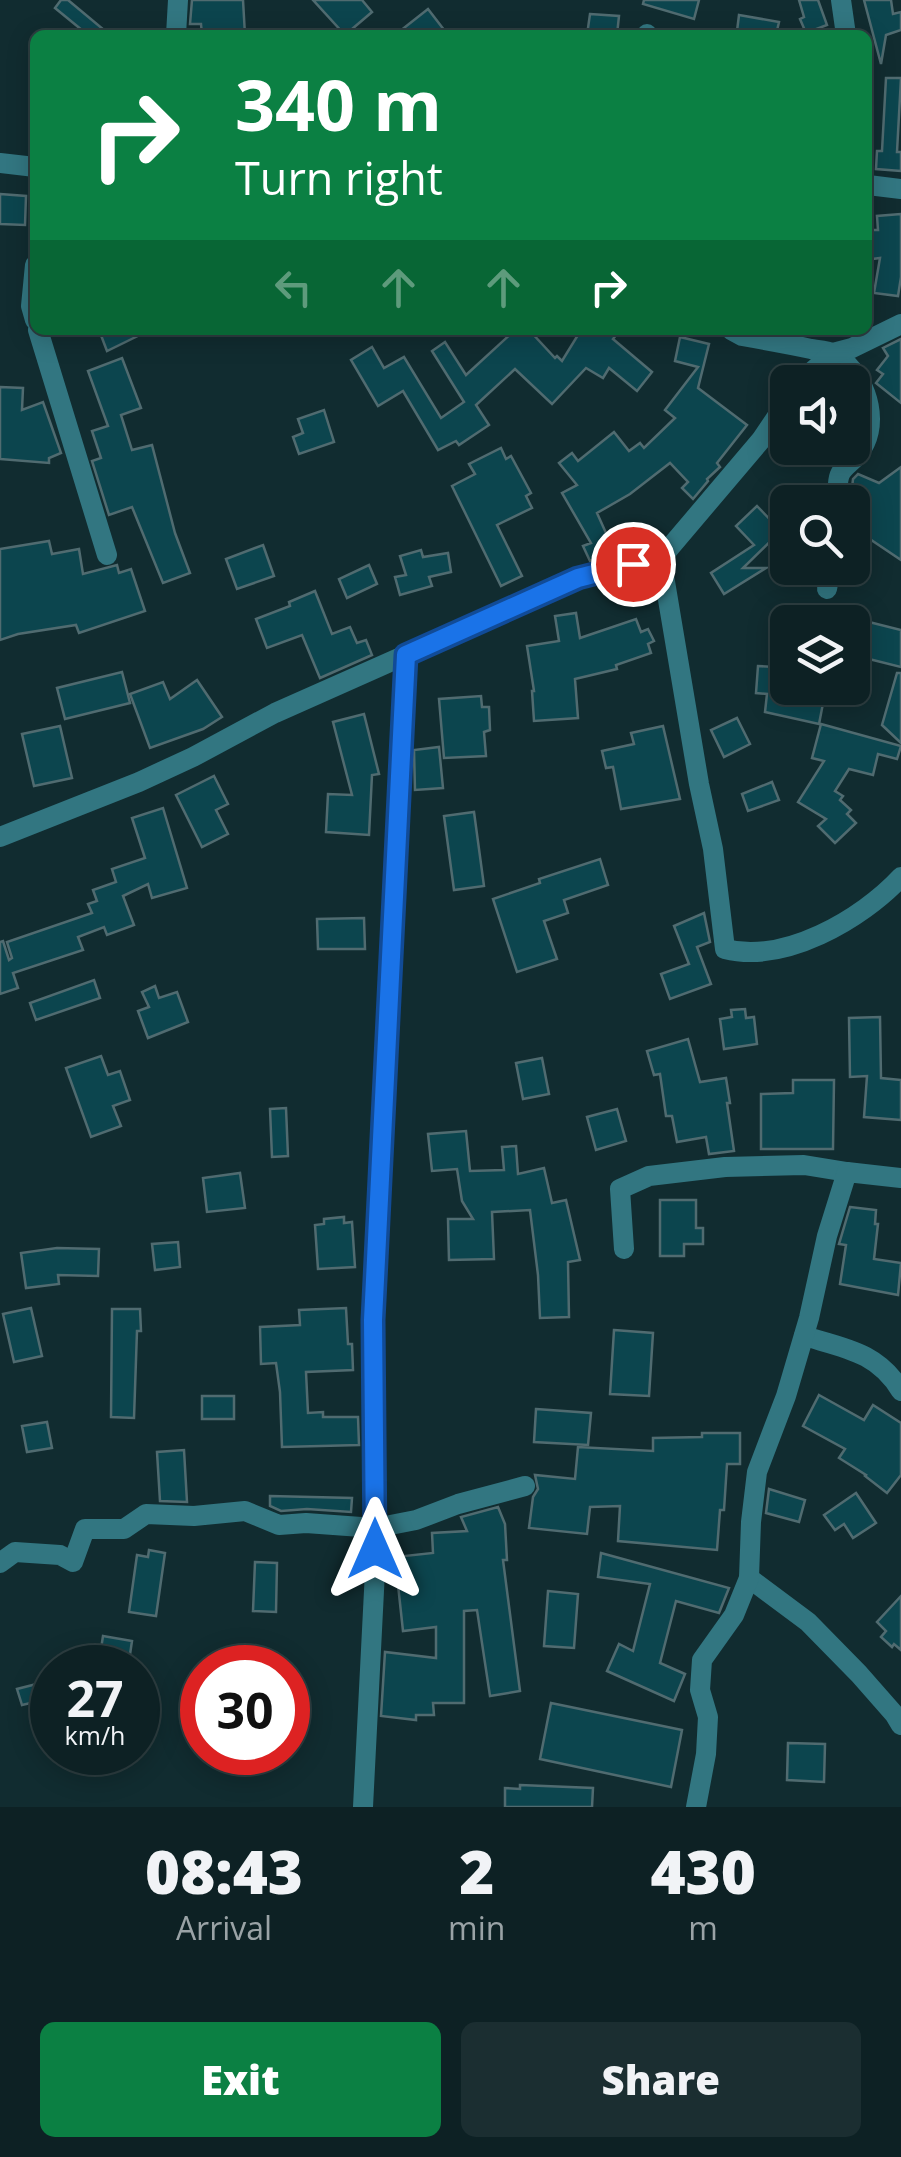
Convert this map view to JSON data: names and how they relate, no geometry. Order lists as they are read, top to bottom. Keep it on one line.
{"page":{"turn":["340 m","Turn right"],"speed":"27 km/h","limit":"30","eta":["08:43","Arrival","2","min","430","m"],"buttons":["Exit","Share"]}}
